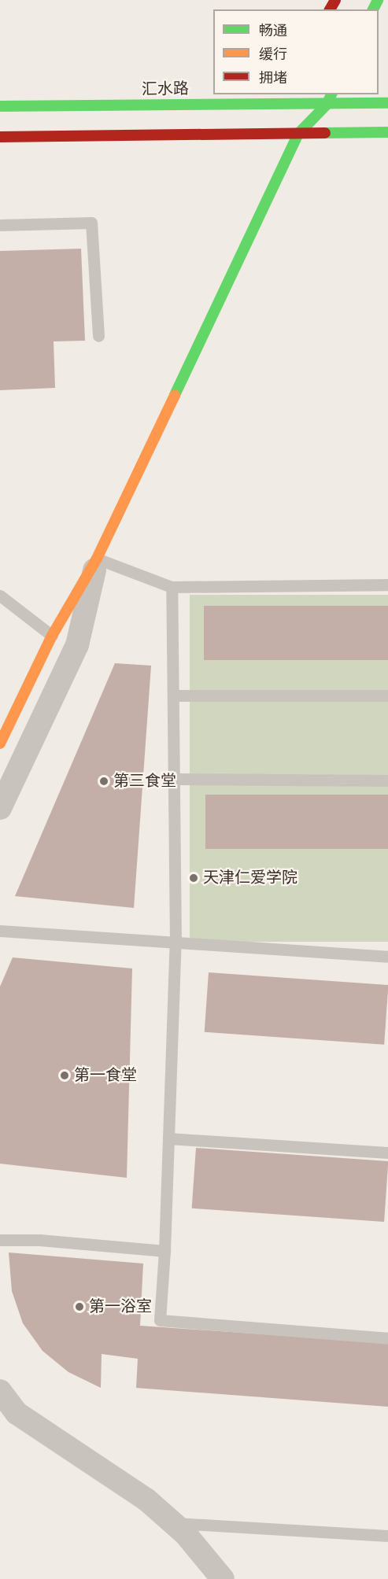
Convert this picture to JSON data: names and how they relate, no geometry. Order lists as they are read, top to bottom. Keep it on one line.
{"streets":{"street":["汇水路"]},"places":["第三食堂","天津仁爱学院","第一食堂","第一浴室"],"legend":["畅通","缓行","拥堵"]}
